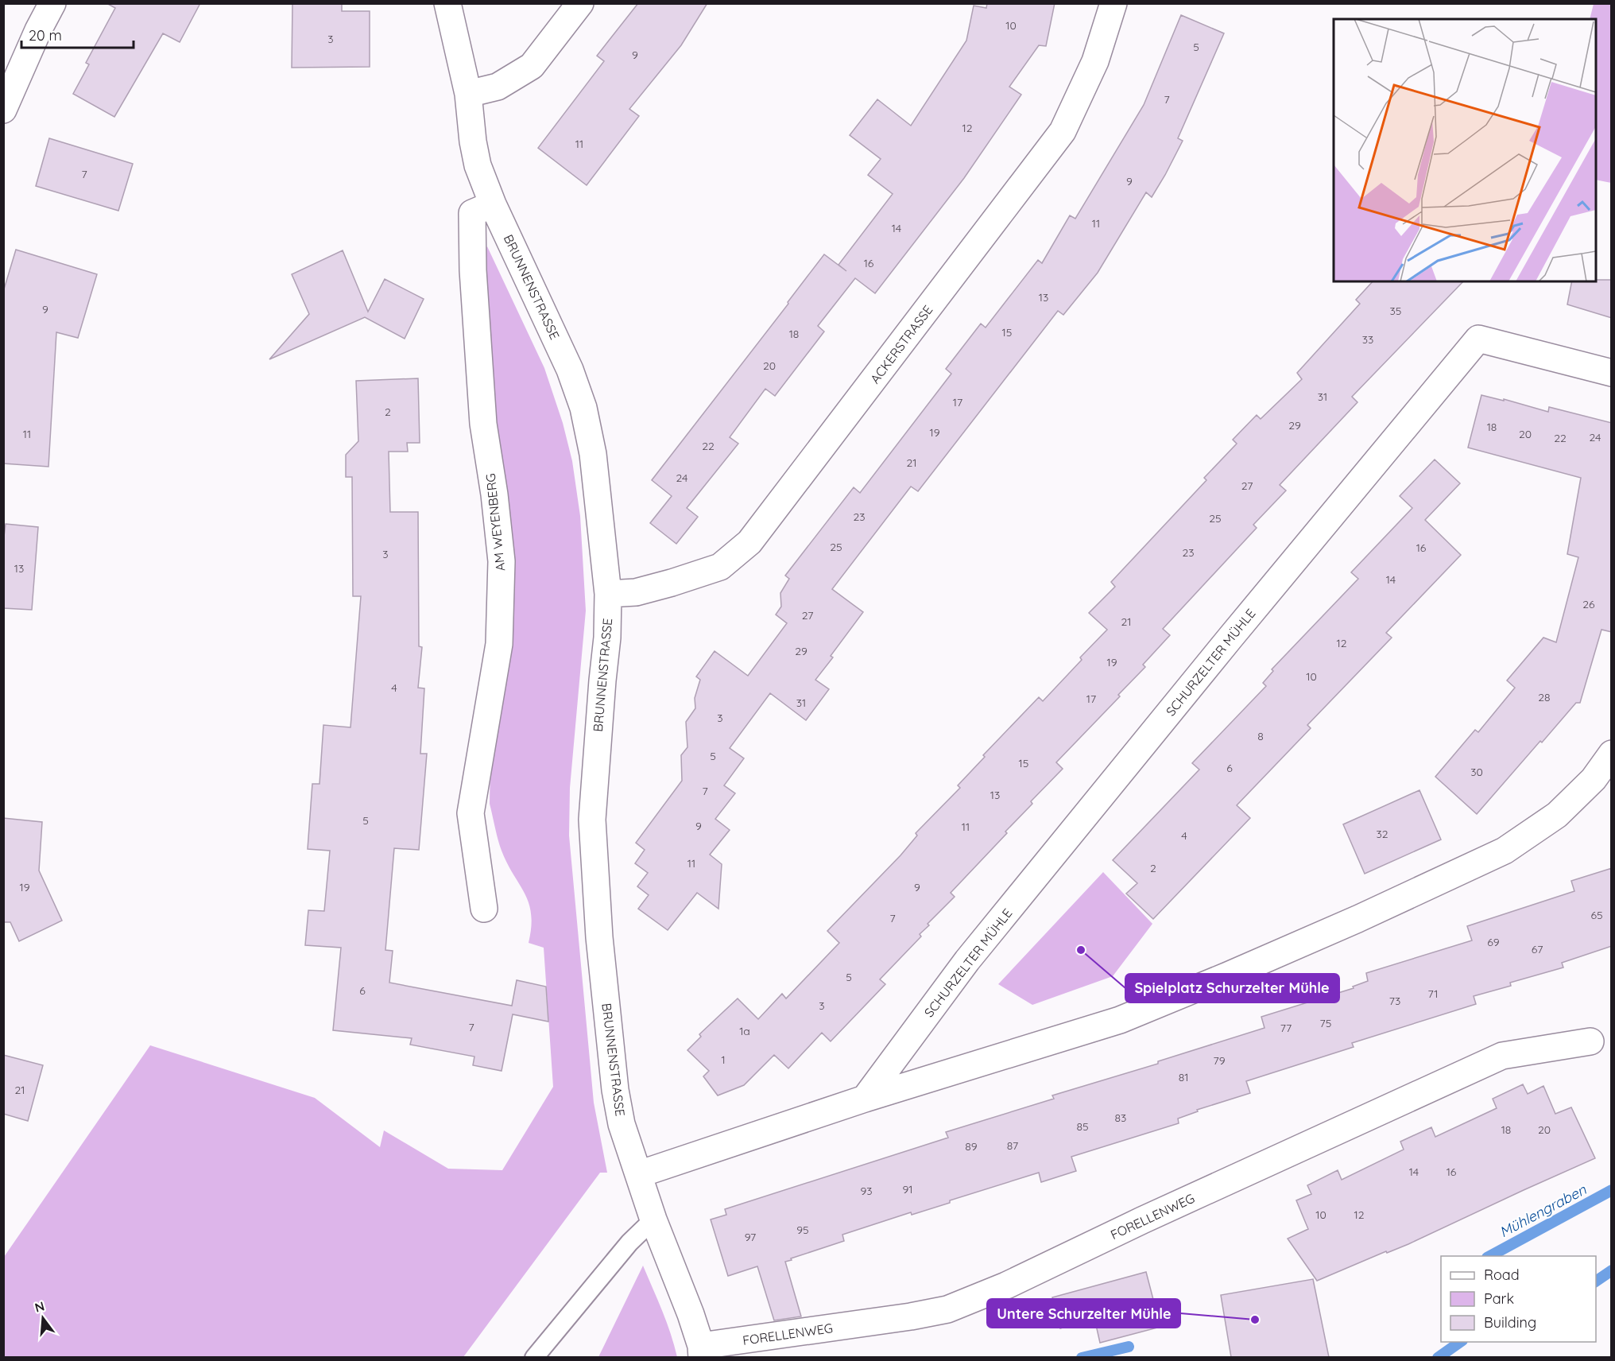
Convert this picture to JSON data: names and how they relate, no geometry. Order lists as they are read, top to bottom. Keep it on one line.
{"streets":{"street":["BRUNNENSTRASSE","ACKERSTRASSE","AM WEYENBERG","SCHURZELTER MÜHLE","FORELLENWEG"]},"crossings":[["BRUNNENSTRASSE","ACKERSTRASSE"],["BRUNNENSTRASSE","AM WEYENBERG"],["BRUNNENSTRASSE","FORELLENWEG"]],"water":["Mühlengraben"],"places":["Spielplatz Schurzelter Mühle","Untere Schurzelter Mühle"],"house_numbers":["10","3","5","9","7","12","11","7","9","11","14","16","13","9","35","15","18","33","20","31","17","2","29","18","19","11","20","24","22","22","21","24","27","23","25","25","16","23","3","13","14","26","27","21","12","29","19","10","4","28","17","31","3","8","5","15","6","30","7","13","5","9","11","32","4","11","2","19","9","65","7","69","67","5","6","71","73","3","75","7","77","1a","1","79","81","21","83","85","18","20","87","89","14","16","91","93","10","12","95","97"],"legend":["Road","Park","Building"],"scale_bar":"20 m","north":"top"}
